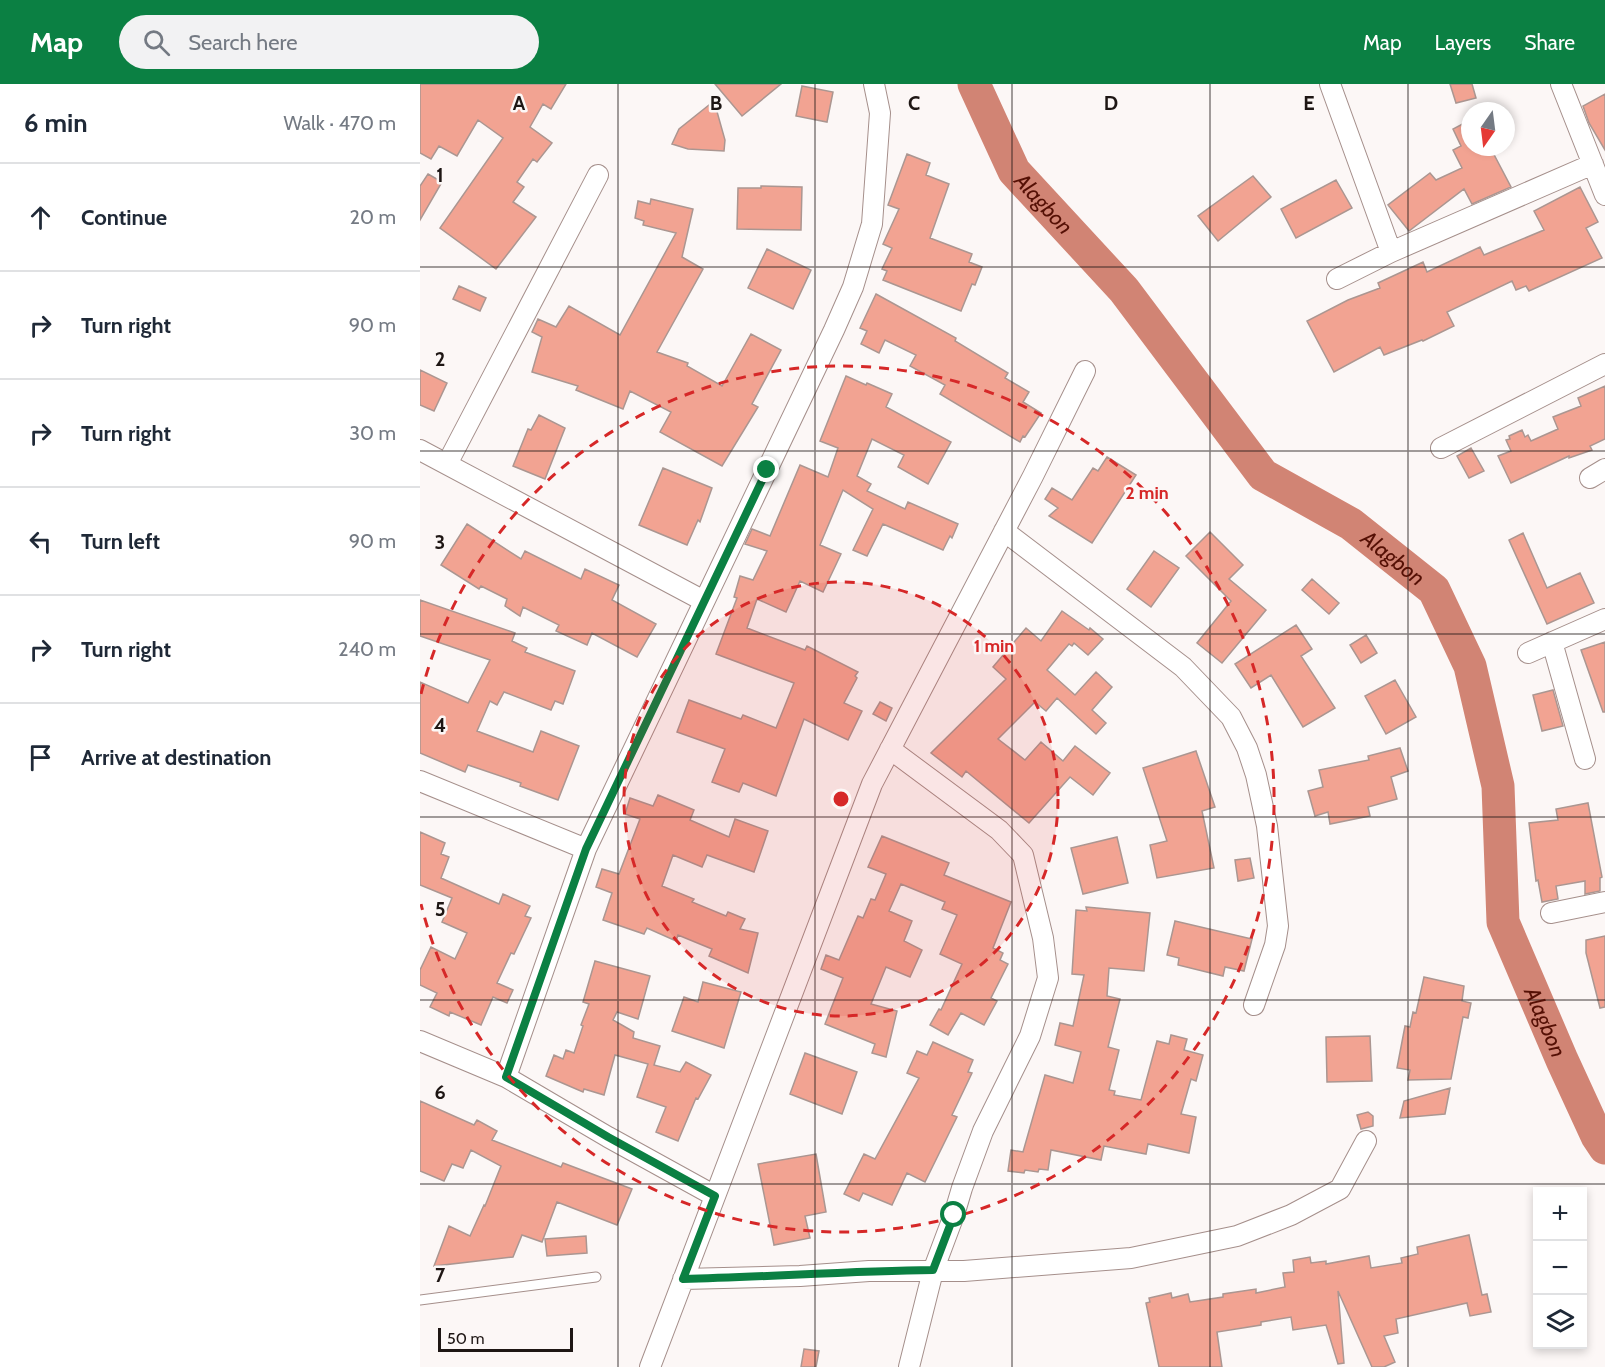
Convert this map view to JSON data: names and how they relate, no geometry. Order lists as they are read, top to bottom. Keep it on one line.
{"water":["Alagbon"],"scale_bar":"50 m","north":"bottom","page":{"header":"Map","search":"Search here","nav":["Map","Layers","Share"],"heading":["6 min","Walk · 470 m"],"list":[["Continue","20 m"],["Turn right","90 m"],["Turn right","30 m"],["Turn left","90 m"],["Turn right","240 m"],"Arrive at destination"],"map_buttons":["+","−"],"scale":"50 m"},"grid":{"columns":["A","B","C","D","E"],"rows":["1","2","3","4","5","6","7"]},"rings":["2 min","1 min"]}
